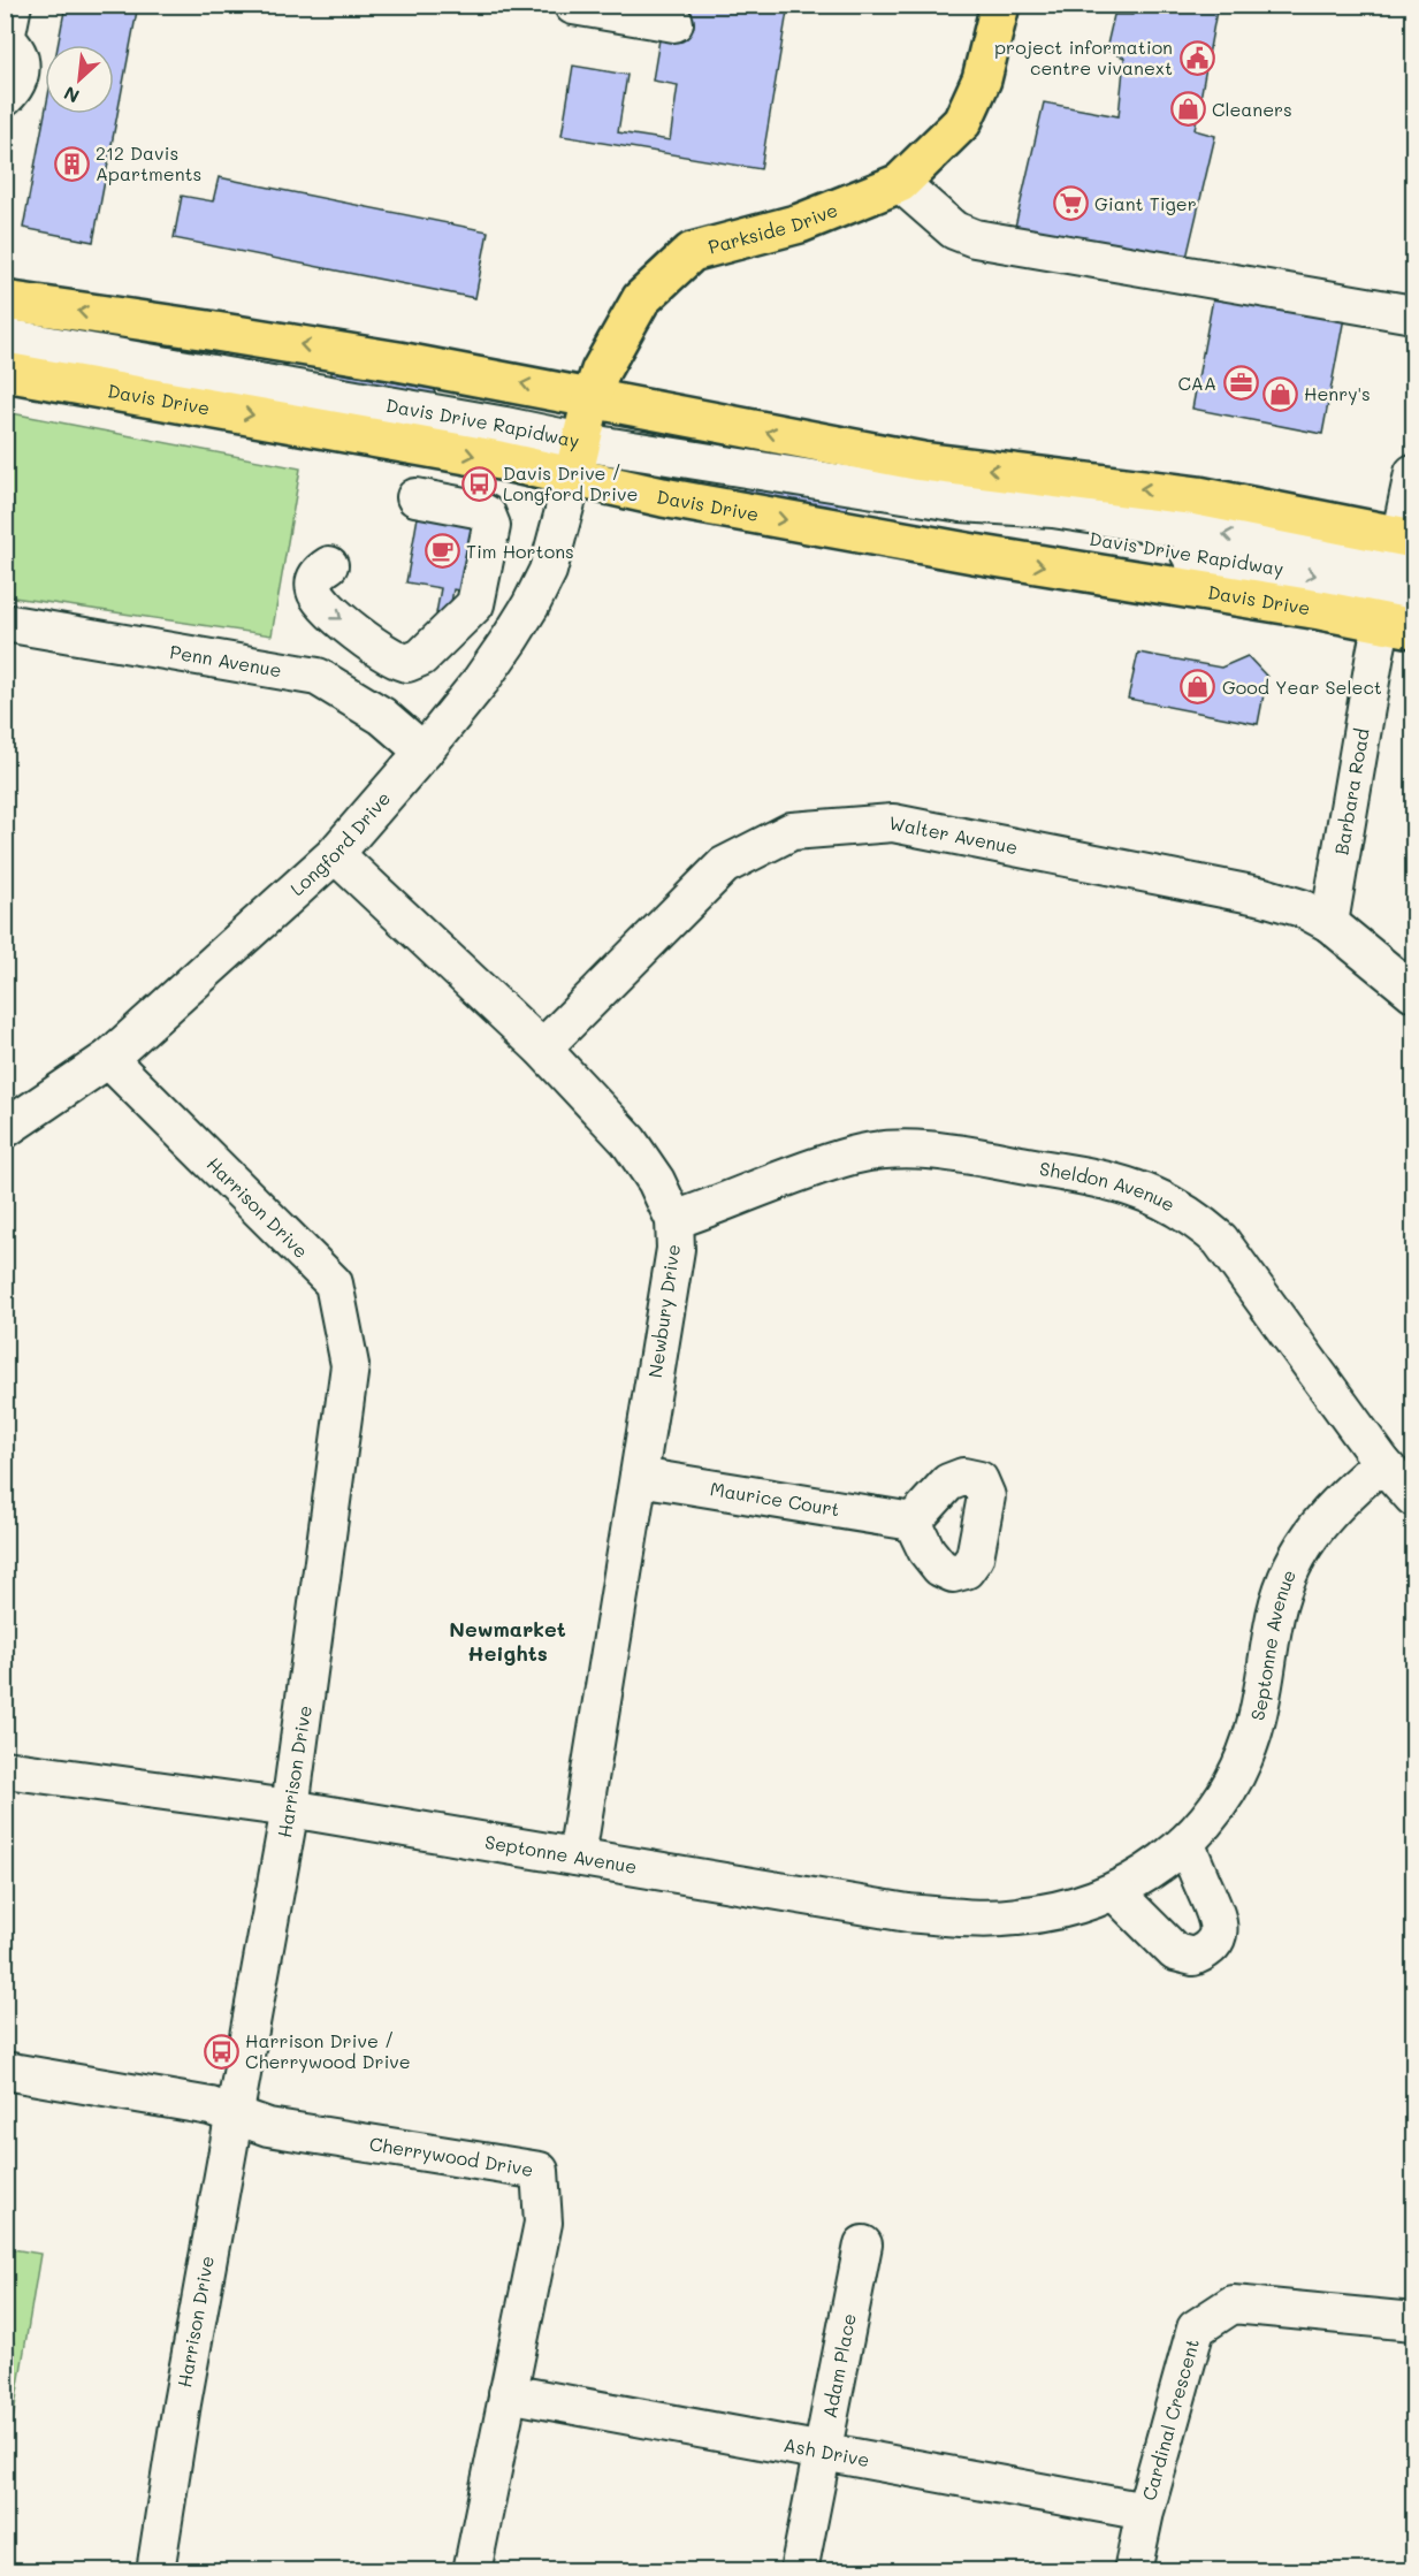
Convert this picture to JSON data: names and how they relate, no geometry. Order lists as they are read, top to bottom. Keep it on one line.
{"streets":{"main road":["Parkside Drive","Davis Drive"],"street":["Davis Drive Rapidway","Penn Avenue","Barbara Road","Walter Avenue","Longford Drive","Sheldon Avenue","Harrison Drive","Newbury Drive","Maurice Court","Septonne Avenue","Cherrywood Drive","Adam Place","Cardinal Crescent","Ash Drive"]},"crossings":[["Parkside Drive","Davis Drive"],["Parkside Drive","Davis Drive Rapidway"],["Parkside Drive","Longford Drive"],["Davis Drive","Davis Drive Rapidway"],["Davis Drive","Barbara Road"],["Davis Drive","Longford Drive"],["Davis Drive Rapidway","Barbara Road"],["Davis Drive Rapidway","Longford Drive"],["Penn Avenue","Longford Drive"],["Barbara Road","Walter Avenue"],["Walter Avenue","Newbury Drive"],["Longford Drive","Harrison Drive"],["Longford Drive","Newbury Drive"],["Sheldon Avenue","Newbury Drive"],["Sheldon Avenue","Septonne Avenue"],["Harrison Drive","Septonne Avenue"],["Harrison Drive","Cherrywood Drive"],["Newbury Drive","Maurice Court"],["Newbury Drive","Septonne Avenue"],["Cherrywood Drive","Ash Drive"],["Adam Place","Ash Drive"],["Cardinal Crescent","Ash Drive"]],"districts":["Newmarket Heights"],"places":{"public building":["project information centre vivanext"],"shop":["Cleaners","Henry's","Good Year Select"],"building":["212 Davis Apartments"],"supermarket":["Giant Tiger"],"office":["CAA"],"bus stop":["Davis Drive / Longford Drive","Harrison Drive / Cherrywood Drive"],"cafe":["Tim Hortons"]},"north":"bottom left"}
